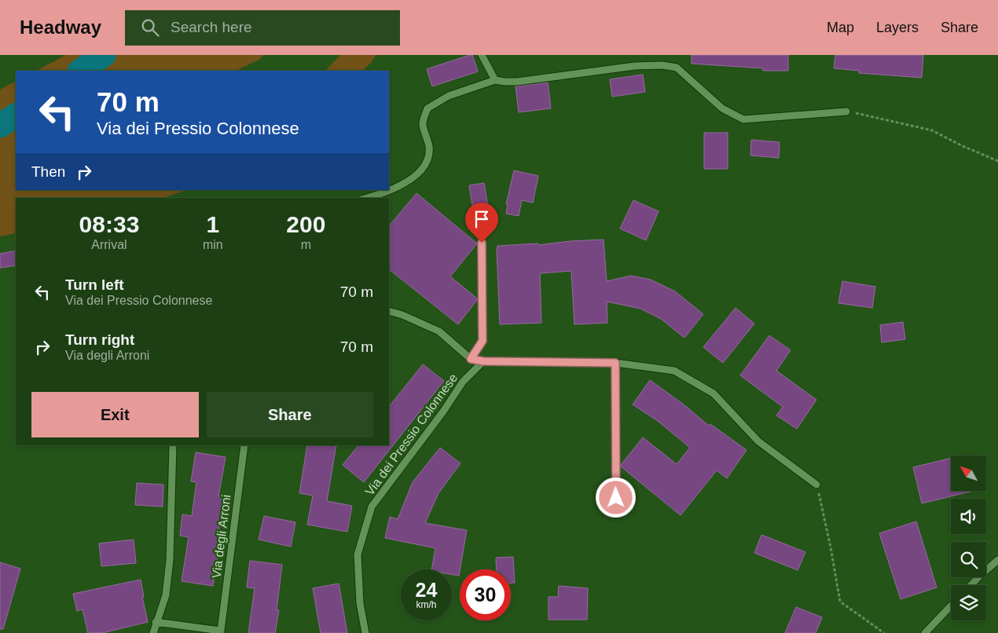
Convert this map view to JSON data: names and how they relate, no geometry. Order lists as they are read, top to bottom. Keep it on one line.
{"streets":{"street":["Via dei Pressio Colonnese","Via degli Arroni"]},"north":"top left","page":{"header":"Headway","search":"Search here","nav":["Map","Layers","Share"],"turn":["70 m","Via dei Pressio Colonnese"],"then":"Then","eta":["08:33","Arrival","1","min","200","m"],"list":[{"name":"Turn left","note":"Via dei Pressio Colonnese","value":"70 m"},{"name":"Turn right","note":"Via degli Arroni","value":"70 m"}],"buttons":["Exit","Share"],"speed":"24 km/h","limit":"30"}}
